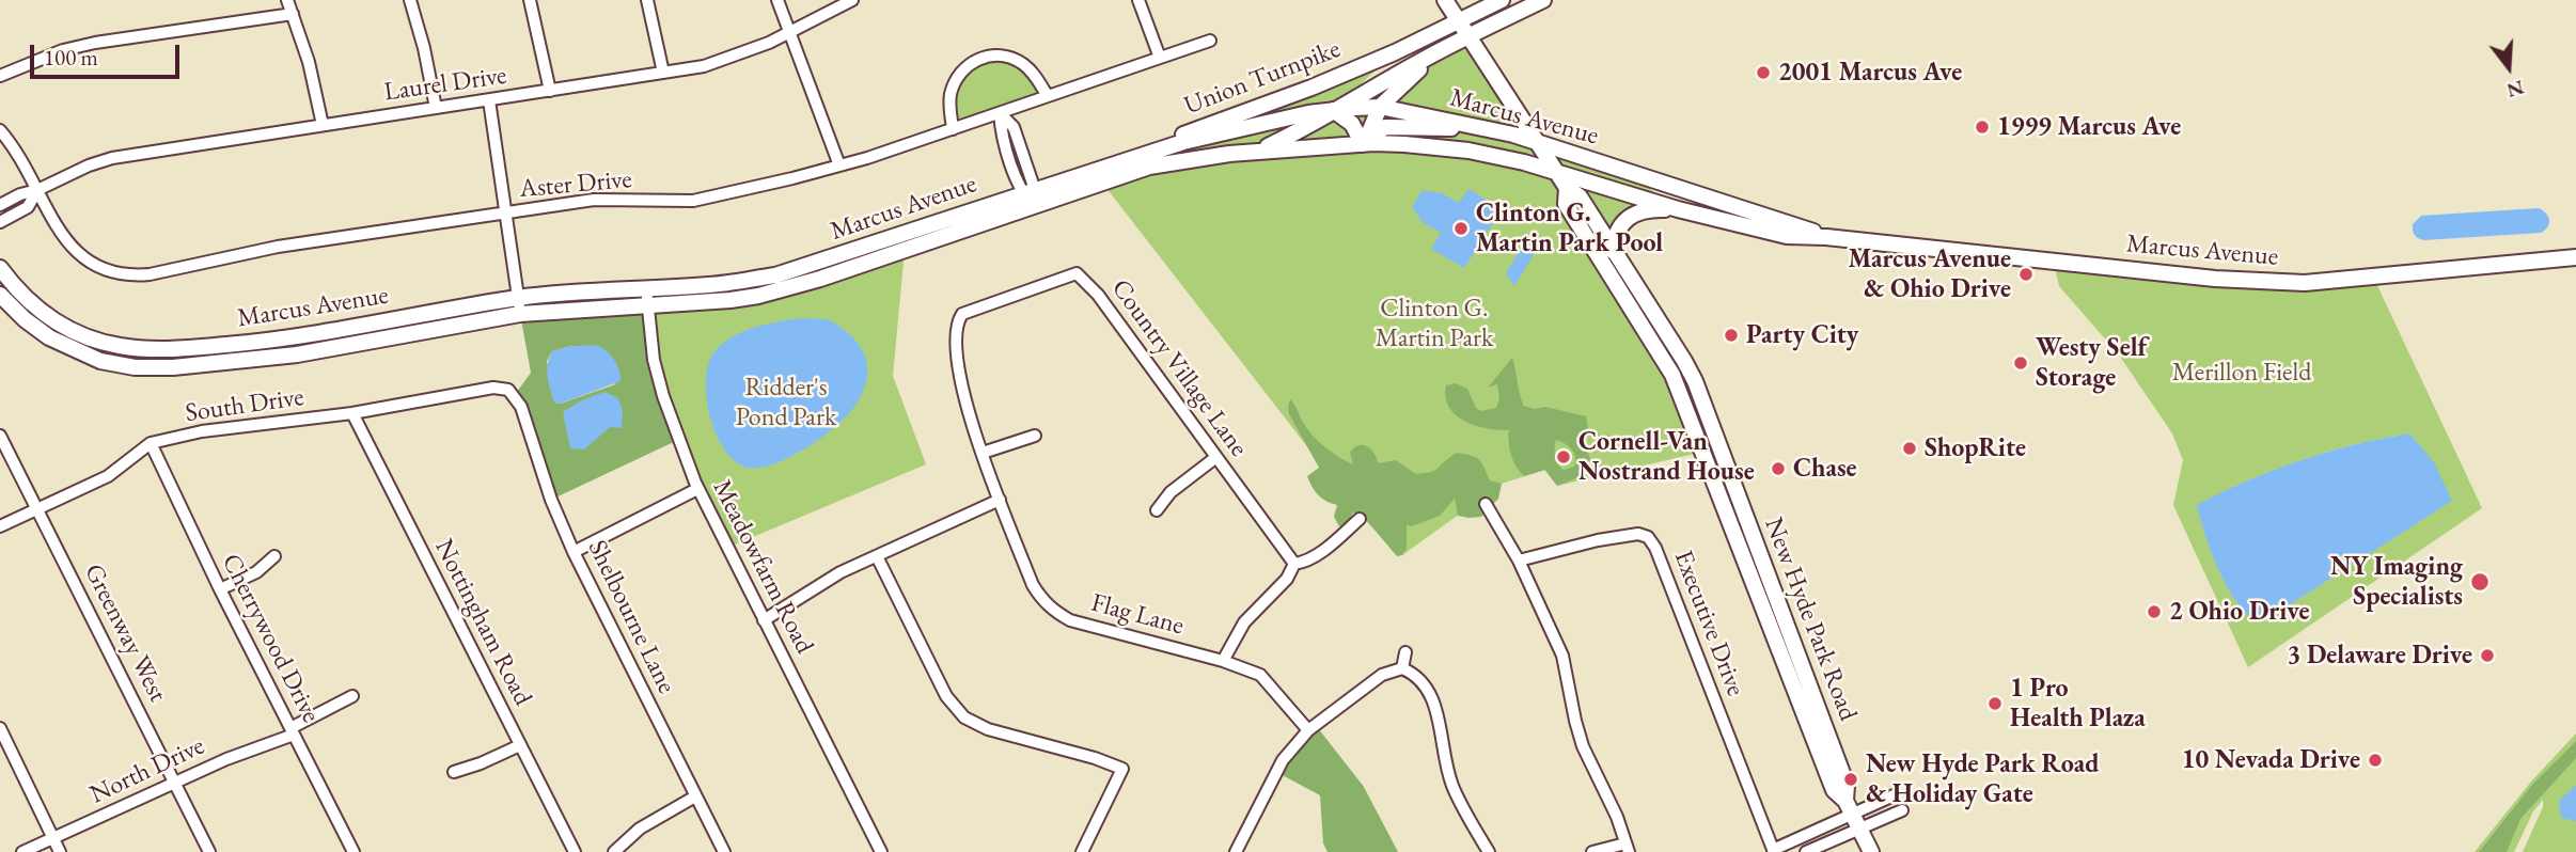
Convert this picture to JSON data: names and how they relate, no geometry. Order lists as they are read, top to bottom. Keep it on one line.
{"streets":{"main road":["Union Turnpike","Marcus Avenue","New Hyde Park Road"],"street":["Laurel Drive","Aster Drive","Country Village Lane","South Drive","Meadowfarm Road","Flag Lane","Shelbourne Lane","Nottingham Road","Executive Drive","Greenway West","Cherrywood Drive","North Drive"]},"crossings":[["Union Turnpike","Marcus Avenue"],["Union Turnpike","New Hyde Park Road"],["Laurel Drive","Aster Drive"],["Marcus Avenue","Meadowfarm Road"],["Marcus Avenue","New Hyde Park Road"],["Country Village Lane","Flag Lane"],["South Drive","Shelbourne Lane"],["South Drive","Nottingham Road"],["South Drive","Greenway West"],["South Drive","Cherrywood Drive"],["Greenway West","North Drive"],["Cherrywood Drive","North Drive"]],"parks":["Clinton G. Martin Park","Merillon Field","Ridder's Pond Park"],"places":["2001 Marcus Ave","1999 Marcus Ave","Clinton G. Martin Park Pool","Marcus Avenue & Ohio Drive","Party City","Westy Self Storage","ShopRite","Cornell-Van Nostrand House","Chase","NY Imaging Specialists","2 Ohio Drive","3 Delaware Drive","1 Pro Health Plaza","10 Nevada Drive","New Hyde Park Road & Holiday Gate"],"scale_bar":"100 m","north":"bottom"}
